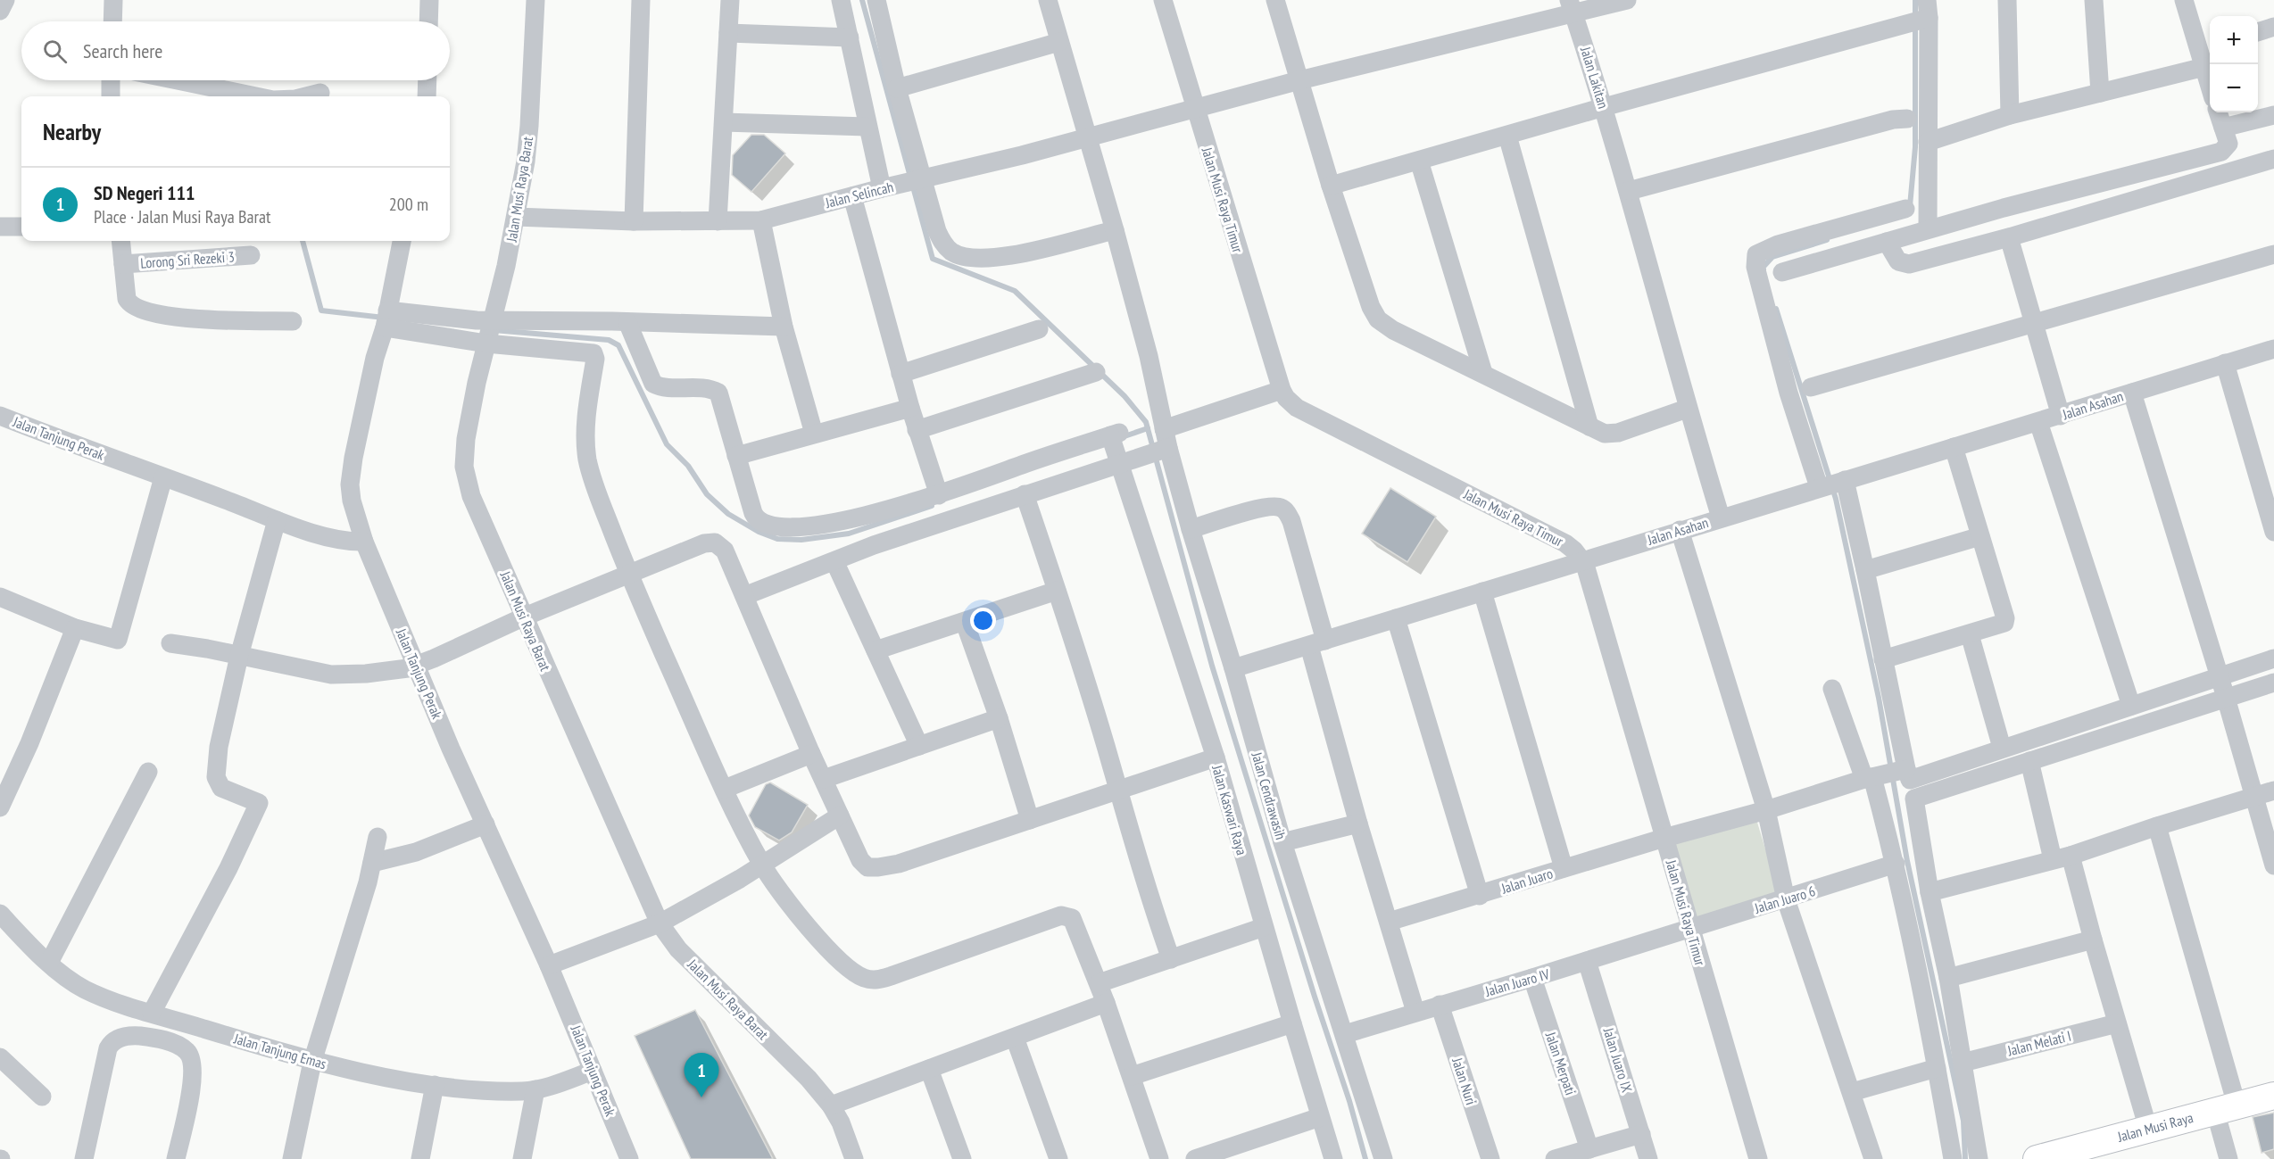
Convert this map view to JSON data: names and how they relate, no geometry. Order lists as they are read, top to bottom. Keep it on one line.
{"streets":{"street":["Jalan Lakitan","Jalan Musi Raya Barat","Jalan Selincah","Jalan Musi Raya Timur","Lorong Sri Rezeki 3","Jalan Asahan","Jalan Tanjung Perak","Jalan Cendrawasih","Jalan Kaswari Raya","Jalan Juaro","Jalan Juaro 6","Jalan Juaro IV","Jalan Melati I","Jalan Tanjung Emas","Jalan Juaro IX","Jalan Merpati","Jalan Nuri","Jalan Musi Raya"]},"crossings":[["Jalan Lakitan","Jalan Asahan"],["Jalan Musi Raya Barat","Jalan Selincah"],["Jalan Selincah","Jalan Musi Raya Timur"],["Jalan Selincah","Jalan Cendrawasih"],["Jalan Musi Raya Timur","Jalan Asahan"],["Jalan Musi Raya Timur","Jalan Juaro"],["Jalan Musi Raya Timur","Jalan Juaro 6"],["Jalan Musi Raya Timur","Jalan Juaro IV"],["Jalan Asahan","Jalan Cendrawasih"],["Jalan Tanjung Perak","Jalan Tanjung Emas"],["Jalan Cendrawasih","Jalan Juaro IV"],["Jalan Juaro 6","Jalan Juaro IV"],["Jalan Juaro IV","Jalan Juaro IX"],["Jalan Juaro IV","Jalan Merpati"],["Jalan Juaro IV","Jalan Nuri"]],"page":{"map_buttons":["+","−"],"search":"Search here","heading":"Nearby","list":[{"mark":"1","name":"SD Negeri 111","note":"Place · Jalan Musi Raya Barat","value":"200 m"}],"pins":"1"}}
